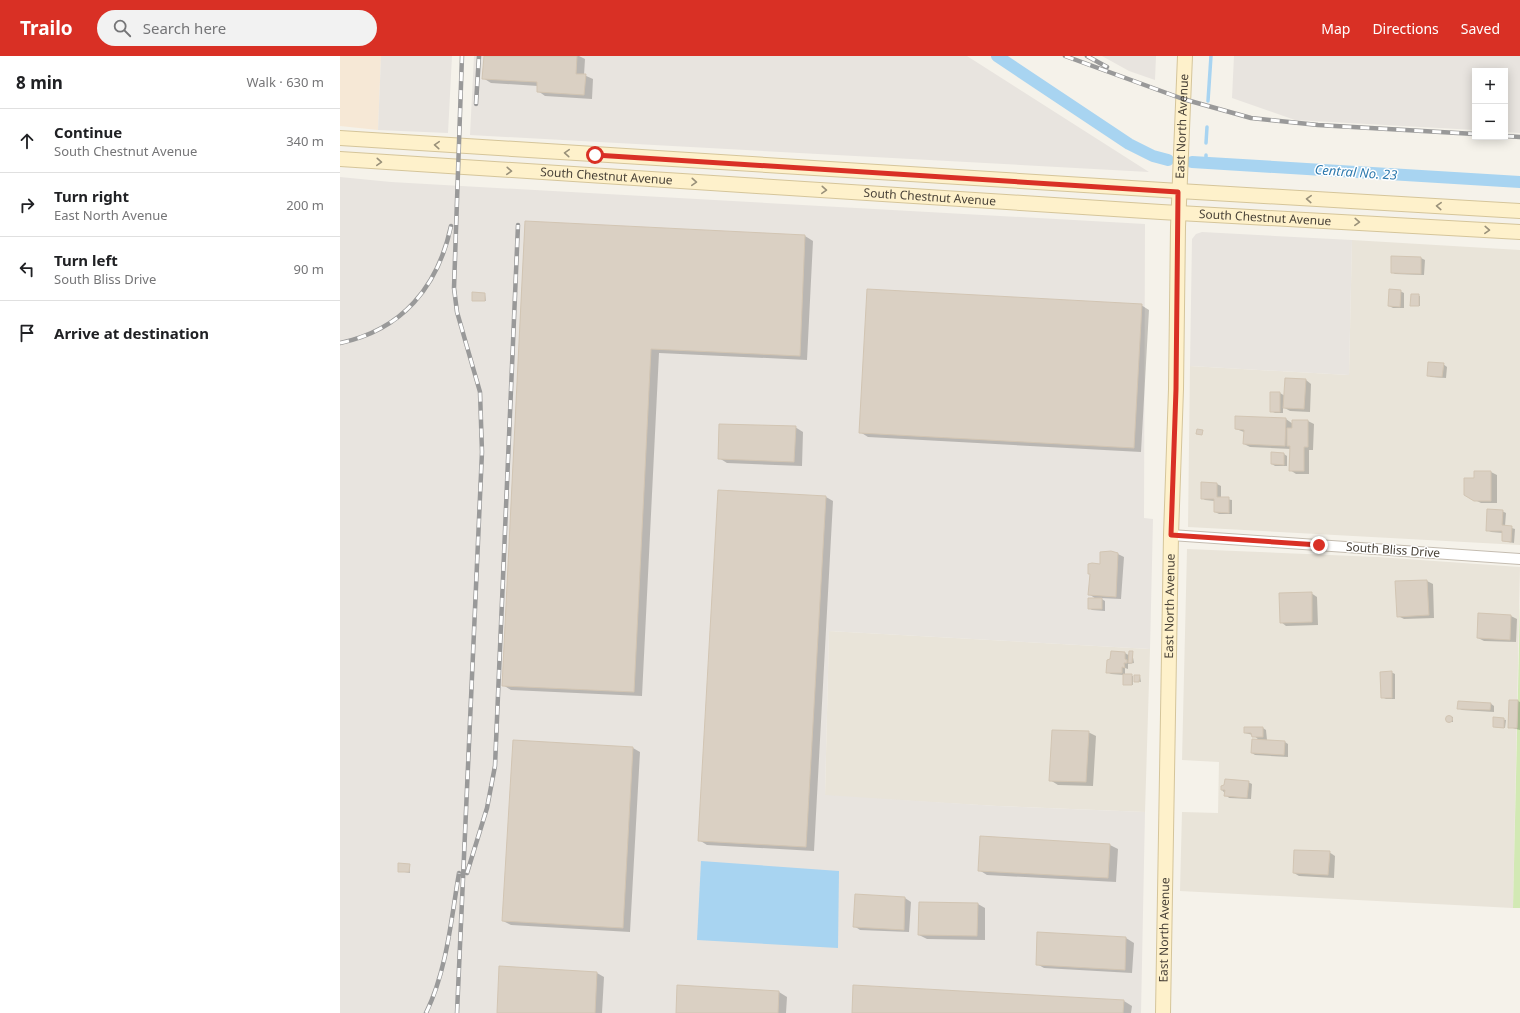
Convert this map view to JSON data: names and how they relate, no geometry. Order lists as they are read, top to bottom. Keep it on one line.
{"streets":{"main road":["East North Avenue","South Chestnut Avenue"],"street":["South Bliss Drive"]},"crossings":[["East North Avenue","South Chestnut Avenue"],["East North Avenue","South Bliss Drive"]],"water":["Central No. 23"],"page":{"header":"Trailo","search":"Search here","nav":["Map","Directions","Saved"],"heading":["8 min","Walk · 630 m"],"map_buttons":["+","−"],"list":[["Continue","South Chestnut Avenue","340 m"],["Turn right","East North Avenue","200 m"],["Turn left","South Bliss Drive","90 m"],"Arrive at destination"]}}
